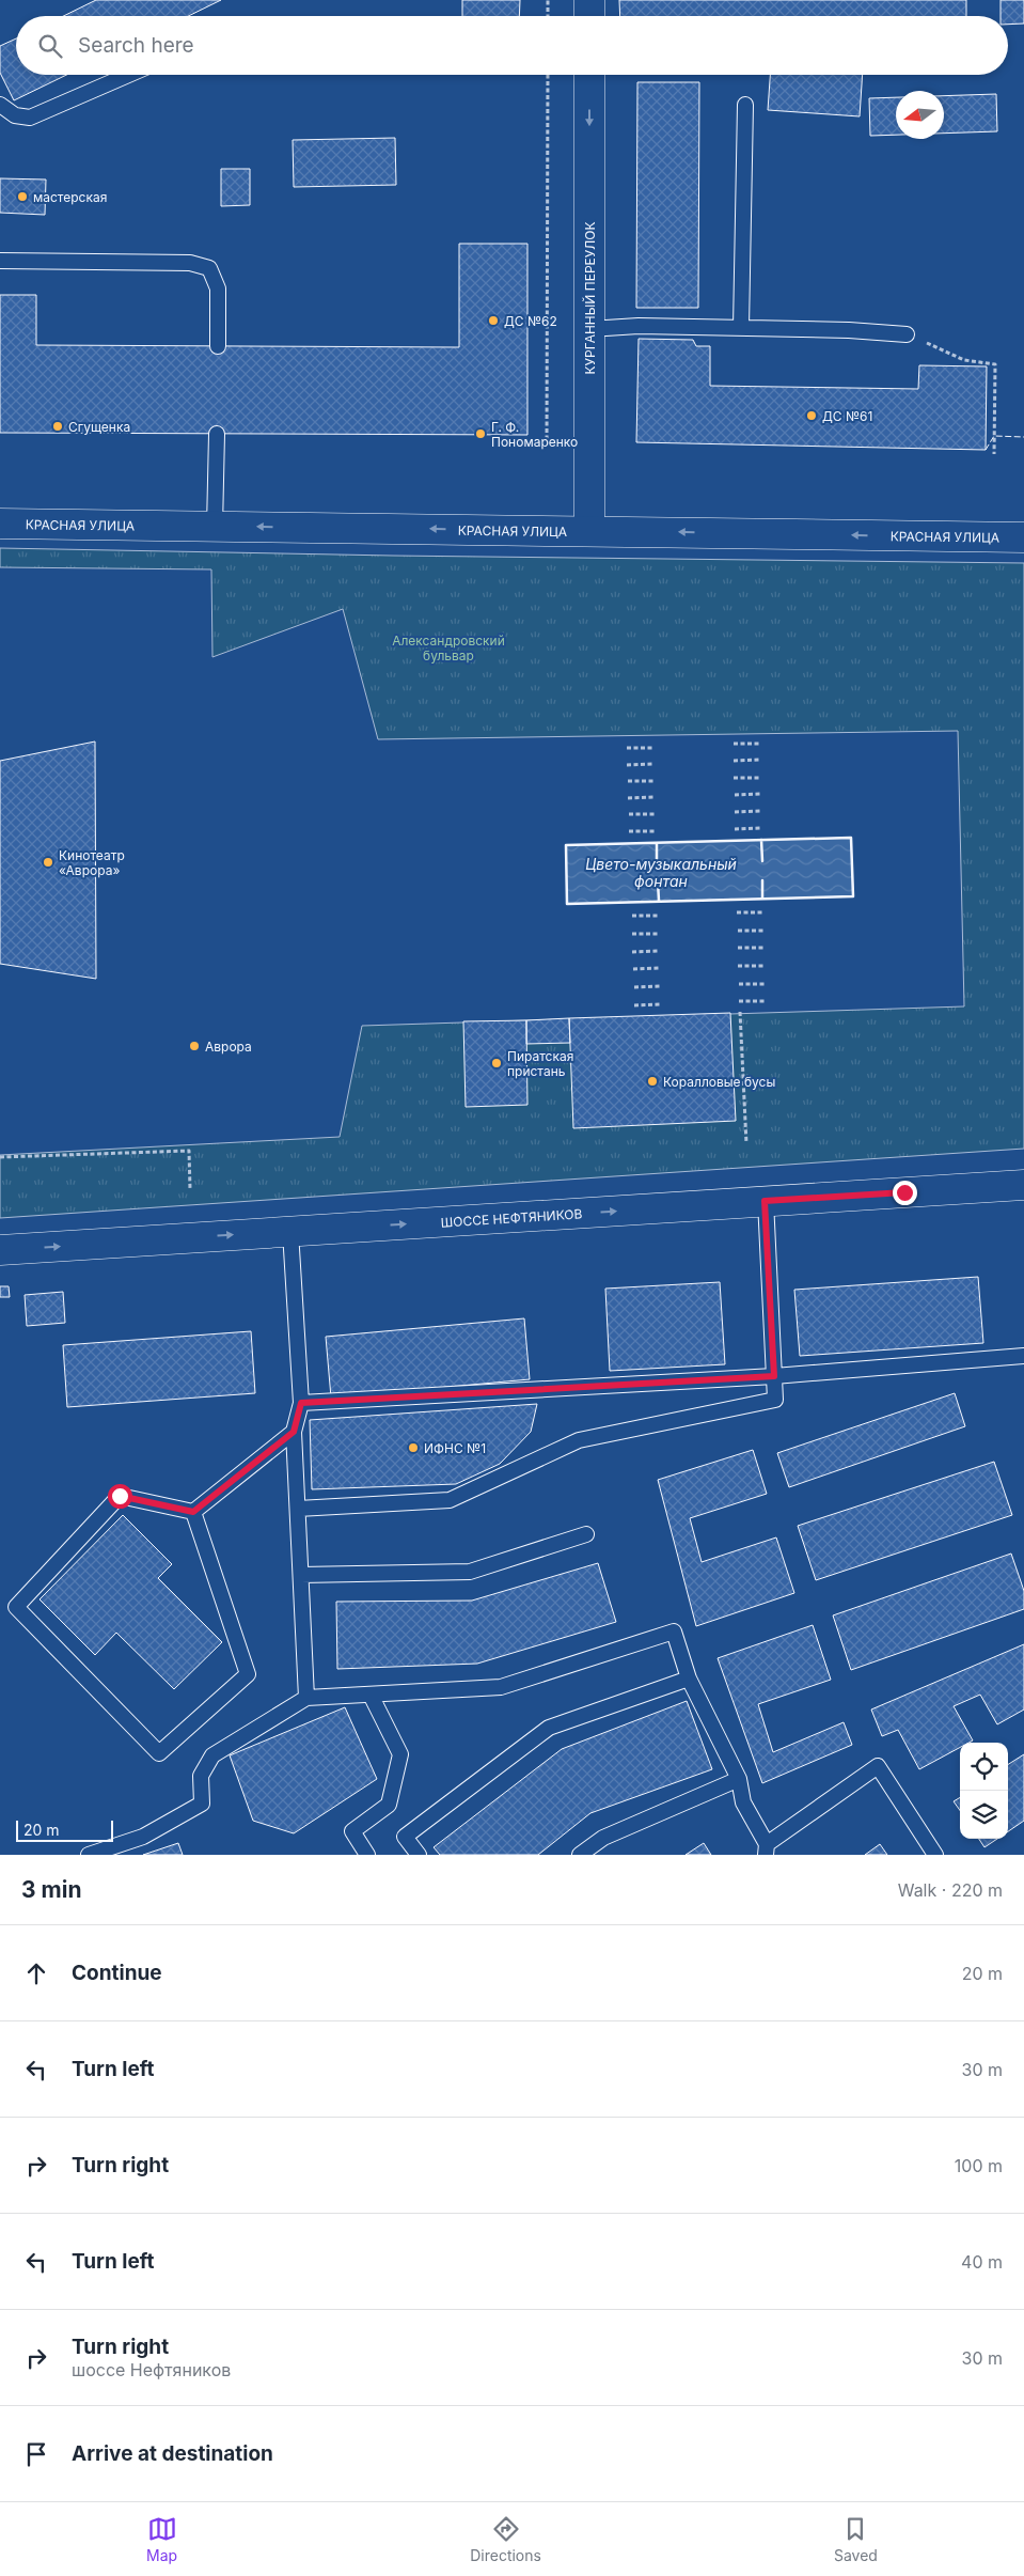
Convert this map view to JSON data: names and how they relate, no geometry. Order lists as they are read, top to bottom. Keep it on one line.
{"streets":{"main road":["КУРГАННЫЙ ПЕРЕУЛОК","КРАСНАЯ УЛИЦА","ШОССЕ НЕФТЯНИКОВ"]},"crossings":[["КУРГАННЫЙ ПЕРЕУЛОК","КРАСНАЯ УЛИЦА"]],"one_way":["КУРГАННЫЙ ПЕРЕУЛОК","КРАСНАЯ УЛИЦА","ШОССЕ НЕФТЯНИКОВ"],"water":["Цвето-музыкальный фонтан"],"parks":["Александровский бульвар"],"places":["мастерская","ДС №62","ДС №61","Сгущенка","Г. Ф. Пономаренко","Кинотеатр «Аврора»","Аврора","Пиратская пристань","Коралловые бусы","ИФНС №1"],"scale_bar":"20 m","north":"left","page":{"search":"Search here","scale":"20 m","heading":["3 min","Walk · 220 m"],"list":[["Continue","20 m"],["Turn left","30 m"],["Turn right","100 m"],["Turn left","40 m"],["Turn right","шоссе Нефтяников","30 m"],"Arrive at destination"],"nav":["Map","Directions","Saved"]}}
